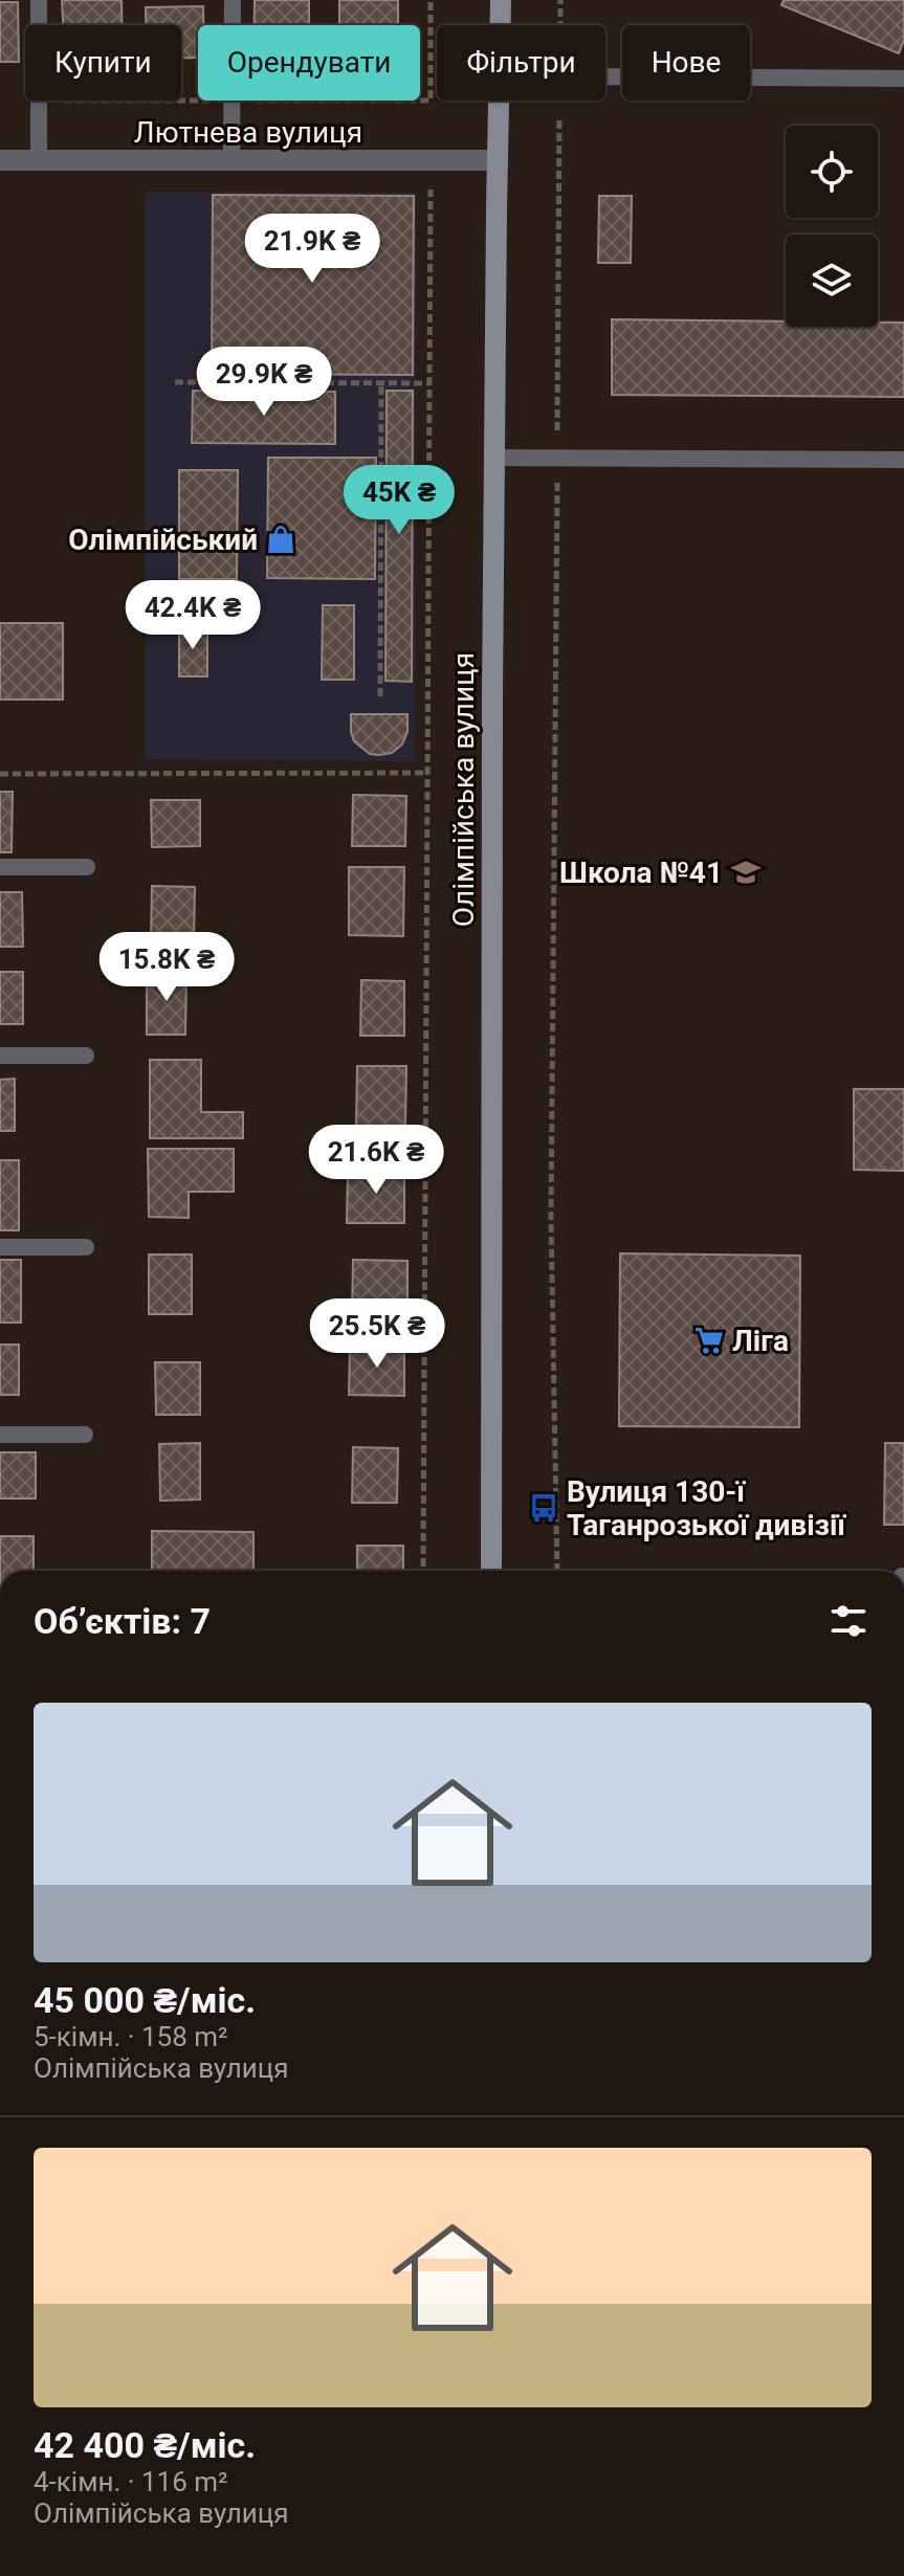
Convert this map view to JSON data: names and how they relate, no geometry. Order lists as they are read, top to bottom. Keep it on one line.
{"streets":{"main road":["Олімпійська вулиця"],"street":["Лютнева вулиця"]},"crossings":[["Лютнева вулиця","Олімпійська вулиця"]],"places":{"shop":["Олімпійський"],"school or university":["Школа №41"],"supermarket":["Ліга"],"bus stop":["Вулиця 130-ї Таганрозької дивізії"]},"page":{"chip":["Купити","Орендувати","Фільтри","Нове"],"price":["21.9K ₴","29.9K ₴","45K ₴","42.4K ₴","15.8K ₴","21.6K ₴","25.5K ₴"],"heading":"Об’єктів: 7","list":[{"name":"45 000 ₴/міс.","note":"5-кімн. · 158 m² · Олімпійська вулиця"},{"name":"42 400 ₴/міс.","note":"4-кімн. · 116 m² · Олімпійська вулиця"}]}}
